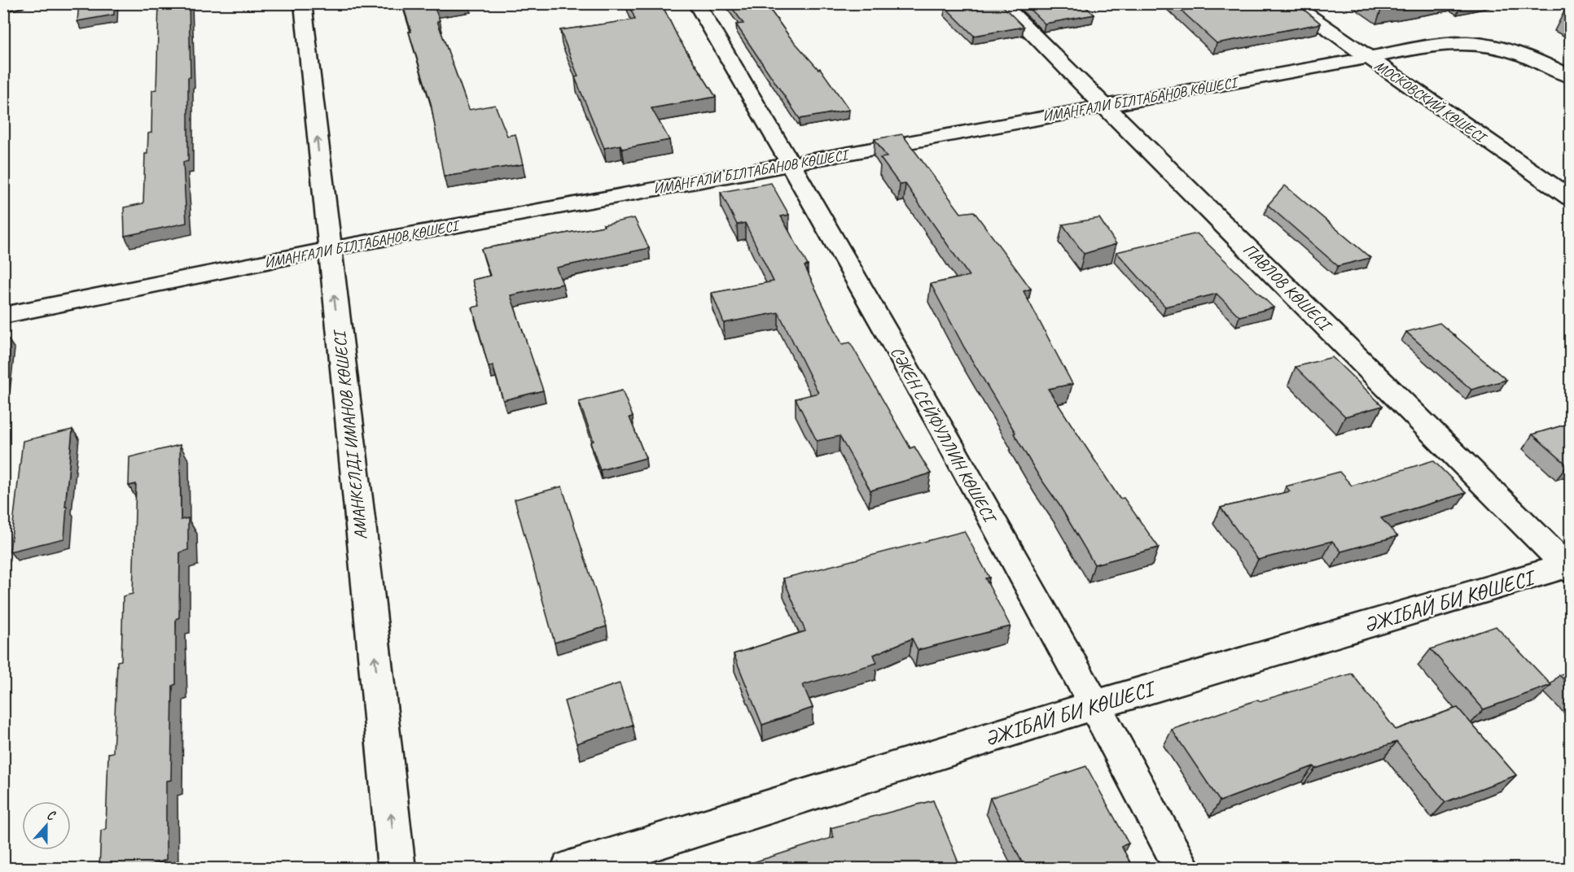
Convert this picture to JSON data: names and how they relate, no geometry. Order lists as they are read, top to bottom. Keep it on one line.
{"streets":{"street":["ИМАНҒАЛИ БІЛТАБАНОВ КӨШЕСІ","МОСКОВСКИЙ КӨШЕСІ","ПАВЛОВ КӨШЕСІ","СӘКЕН СЕЙФУЛЛИН КӨШЕСІ","АМАНКЕЛДІ ИМАНОВ КӨШЕСІ","ӘЖІБАЙ БИ КӨШЕСІ"]},"crossings":[["ИМАНҒАЛИ БІЛТАБАНОВ КӨШЕСІ","МОСКОВСКИЙ КӨШЕСІ"],["ИМАНҒАЛИ БІЛТАБАНОВ КӨШЕСІ","ПАВЛОВ КӨШЕСІ"],["ИМАНҒАЛИ БІЛТАБАНОВ КӨШЕСІ","СӘКЕН СЕЙФУЛЛИН КӨШЕСІ"],["ИМАНҒАЛИ БІЛТАБАНОВ КӨШЕСІ","АМАНКЕЛДІ ИМАНОВ КӨШЕСІ"],["ПАВЛОВ КӨШЕСІ","ӘЖІБАЙ БИ КӨШЕСІ"],["СӘКЕН СЕЙФУЛЛИН КӨШЕСІ","ӘЖІБАЙ БИ КӨШЕСІ"]],"one_way":["АМАНКЕЛДІ ИМАНОВ КӨШЕСІ"],"north":"top"}
